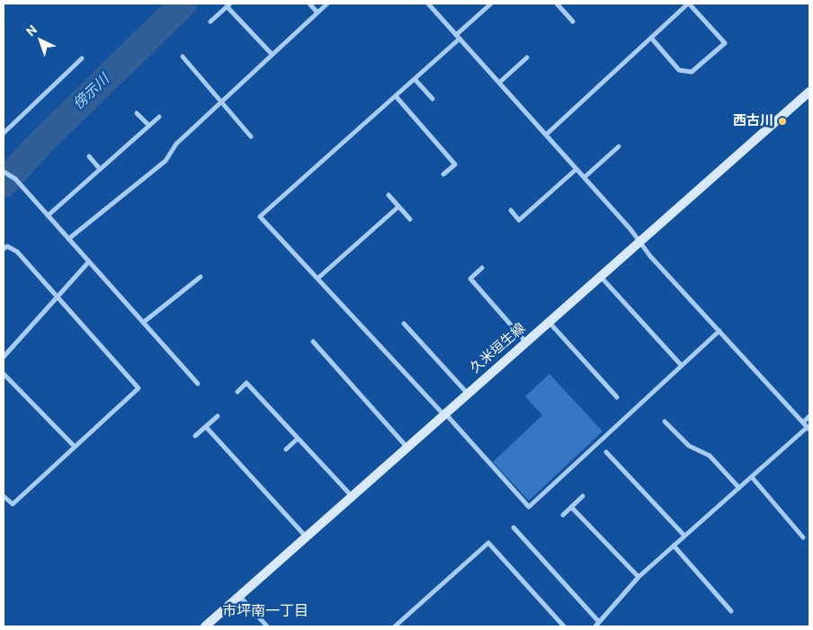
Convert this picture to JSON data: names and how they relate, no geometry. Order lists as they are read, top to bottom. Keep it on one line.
{"streets":{"main road":["久米垣生線"]},"districts":["市坪南一丁目"],"water":["傍示川"],"places":["西古川"],"north":"top left"}
